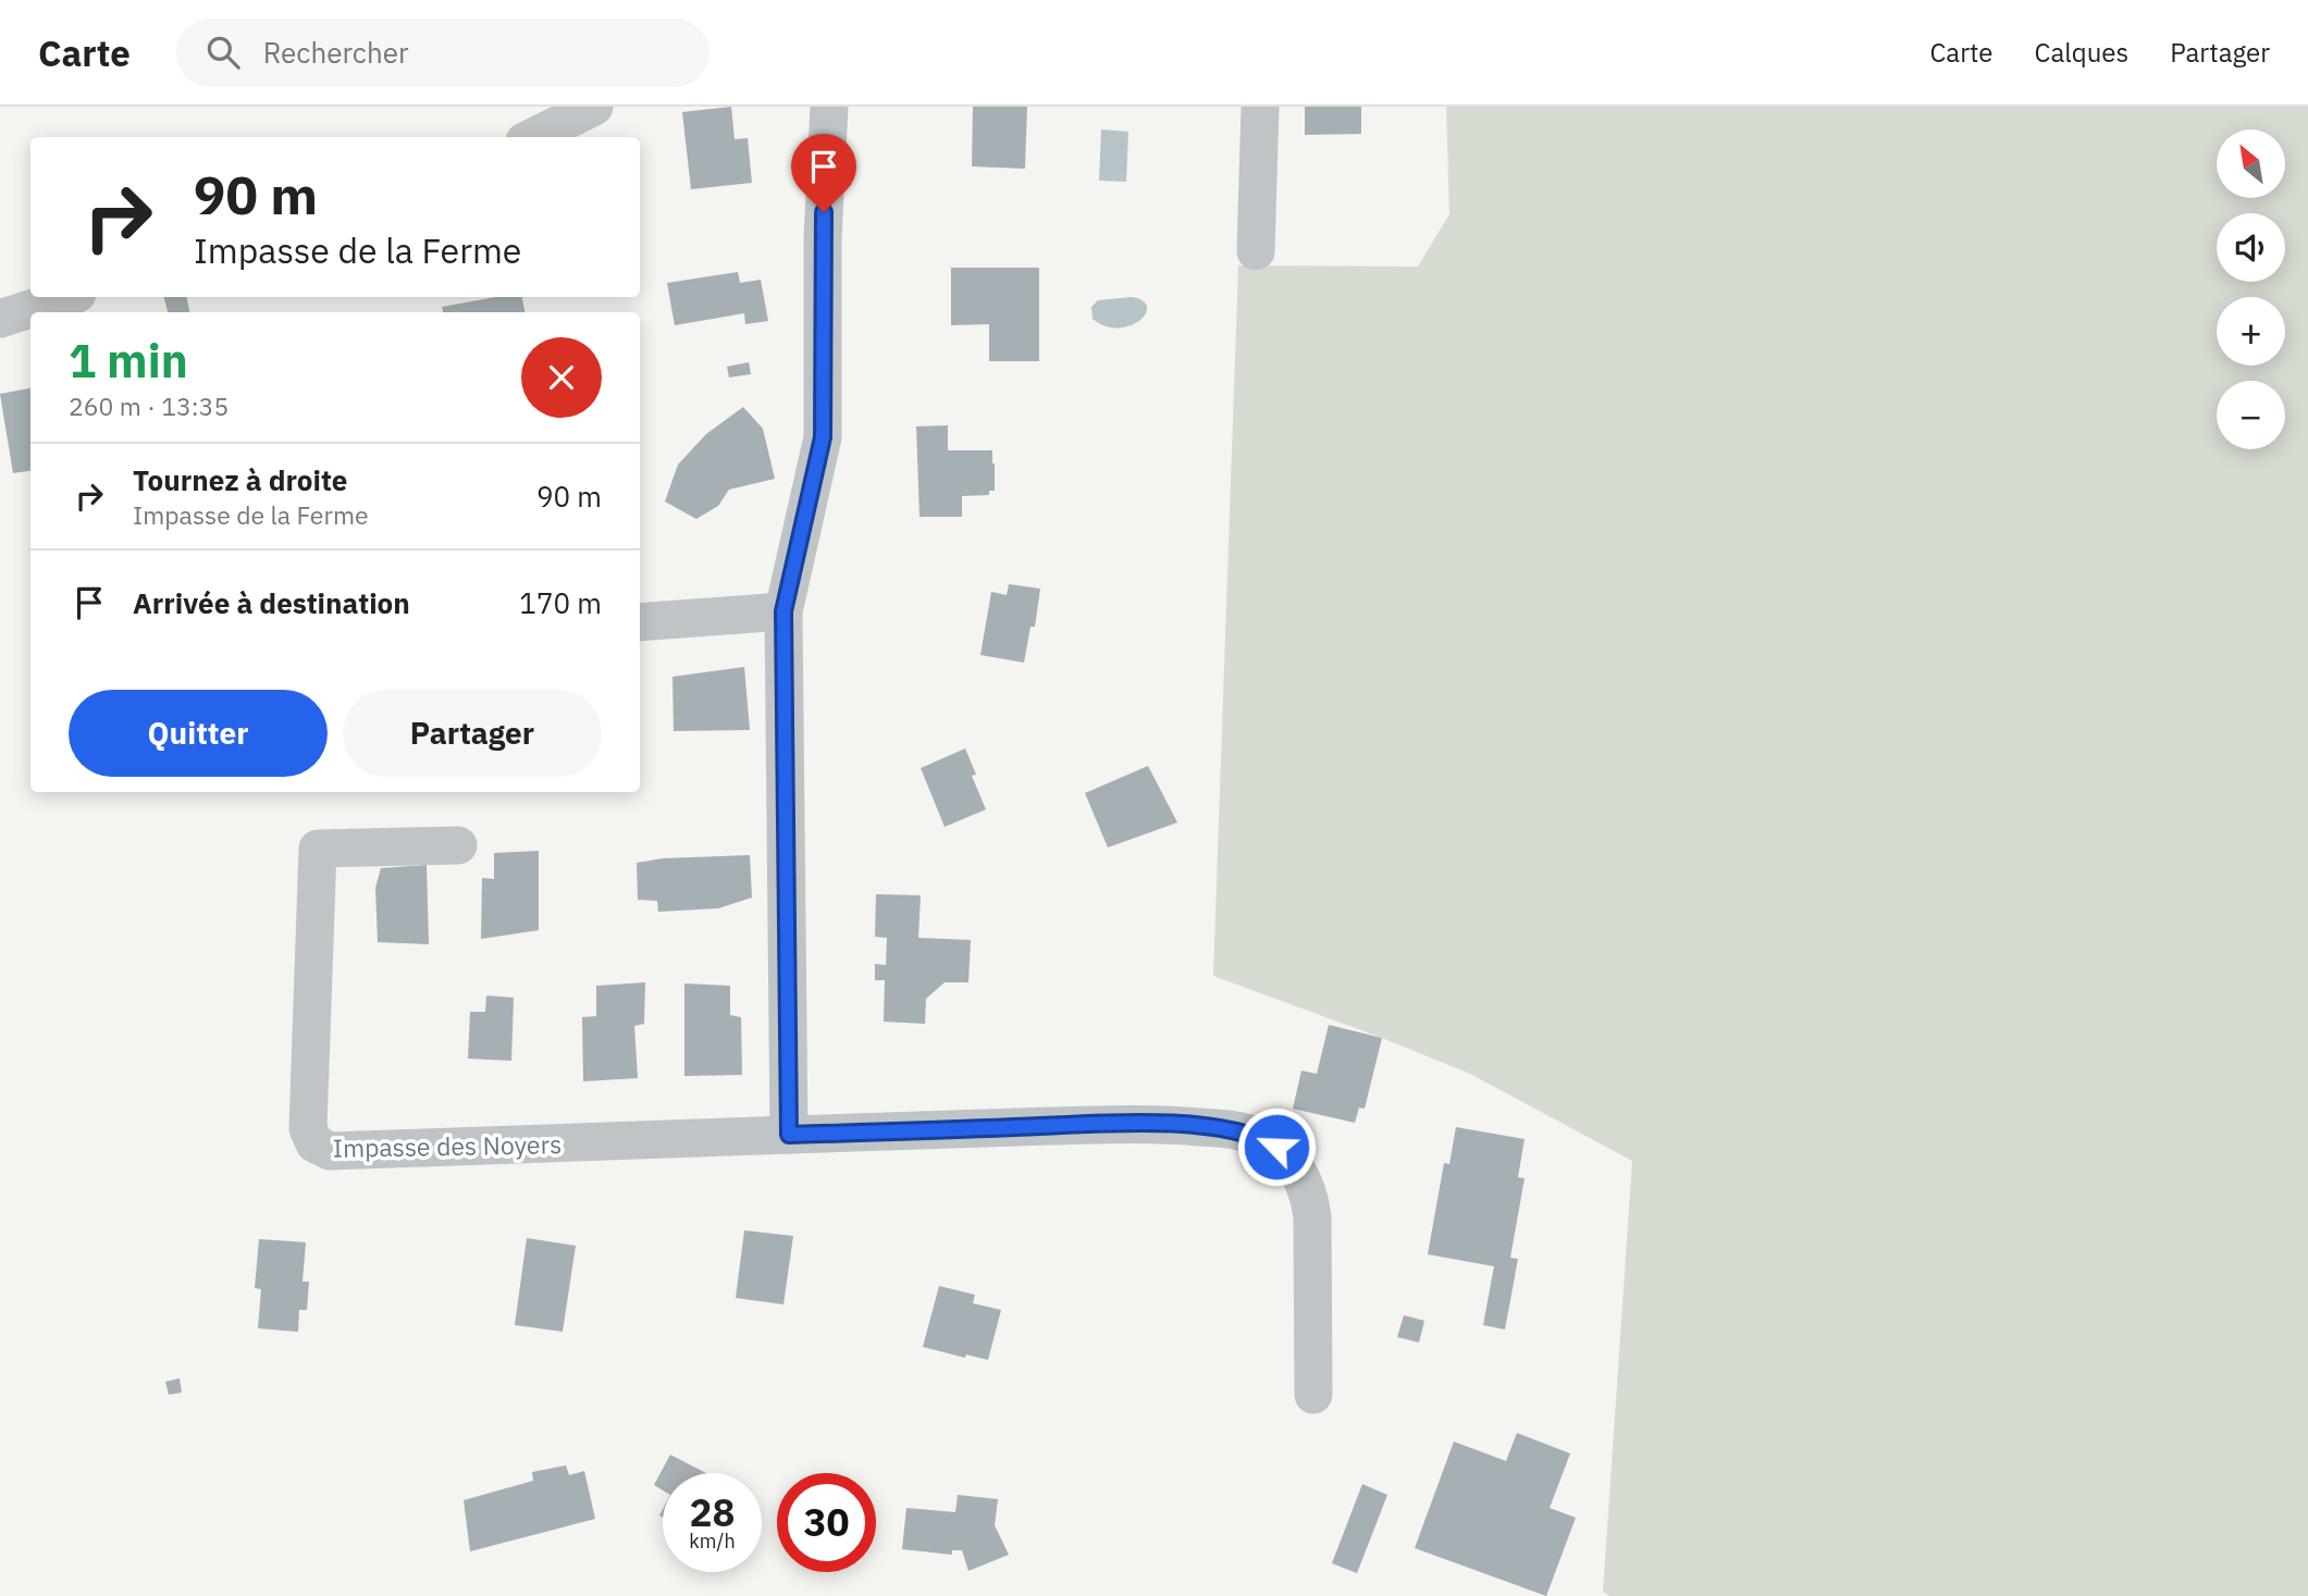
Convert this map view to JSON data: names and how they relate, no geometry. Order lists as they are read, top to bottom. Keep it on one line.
{"streets":{"street":["Impasse des Noyers"]},"north":"top left","page":{"header":"Carte","search":"Rechercher","nav":["Carte","Calques","Partager"],"map_buttons":["+","−"],"turn":["90 m","Impasse de la Ferme"],"heading":["1 min","260 m · 13:35"],"list":[{"name":"Tournez à droite","note":"Impasse de la Ferme","value":"90 m"},{"name":"Arrivée à destination","value":"170 m"}],"buttons":["Quitter","Partager"],"speed":"28 km/h","limit":"30"}}
